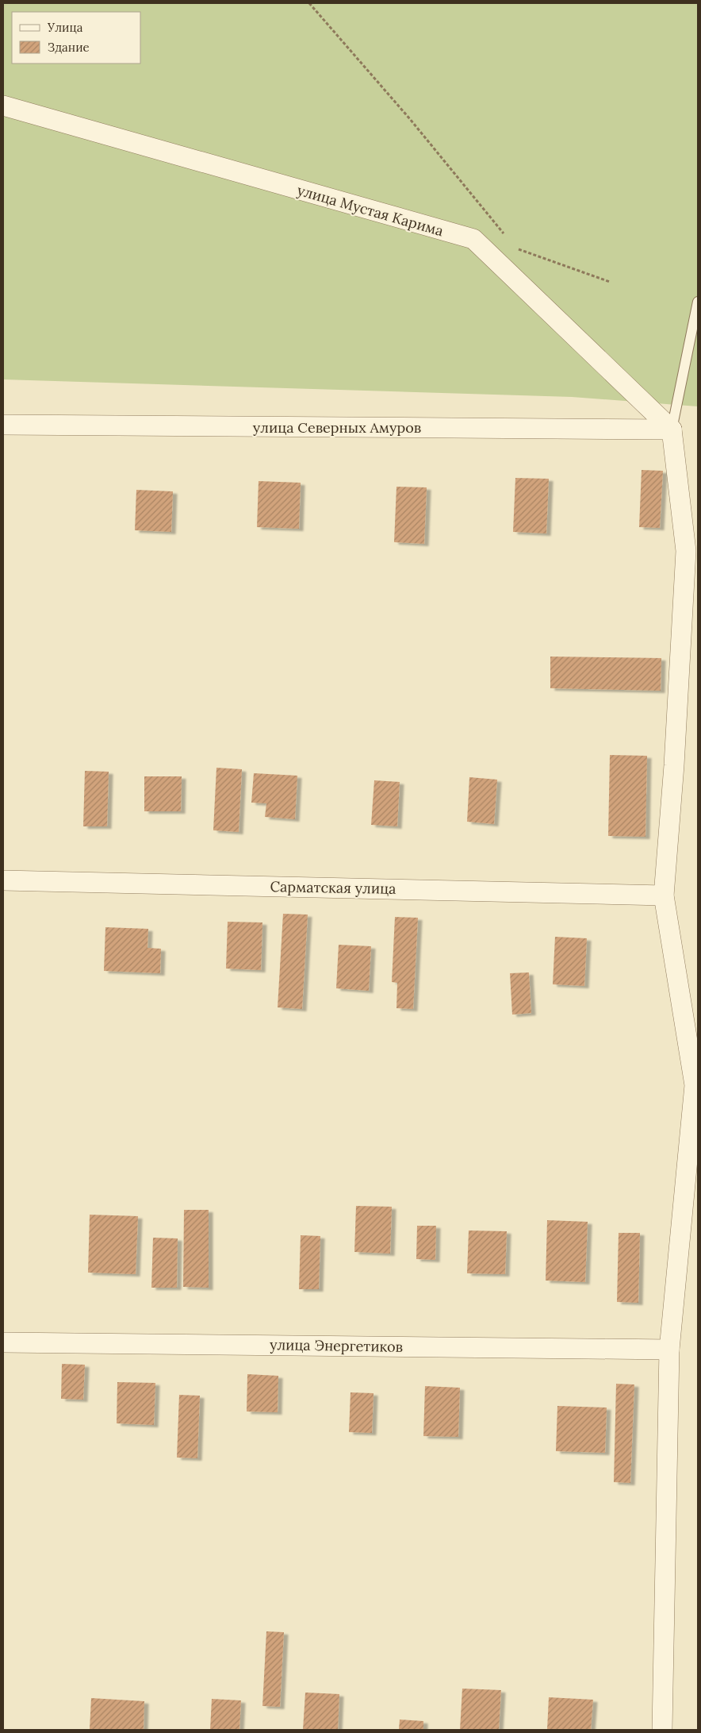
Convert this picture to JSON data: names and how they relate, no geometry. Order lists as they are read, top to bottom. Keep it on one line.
{"streets":{"street":["улица Мустая Карима","улица Северных Амуров","Сарматская улица","улица Энергетиков"]},"crossings":[["улица Мустая Карима","улица Северных Амуров"]],"legend":["Улица","Здание"]}
